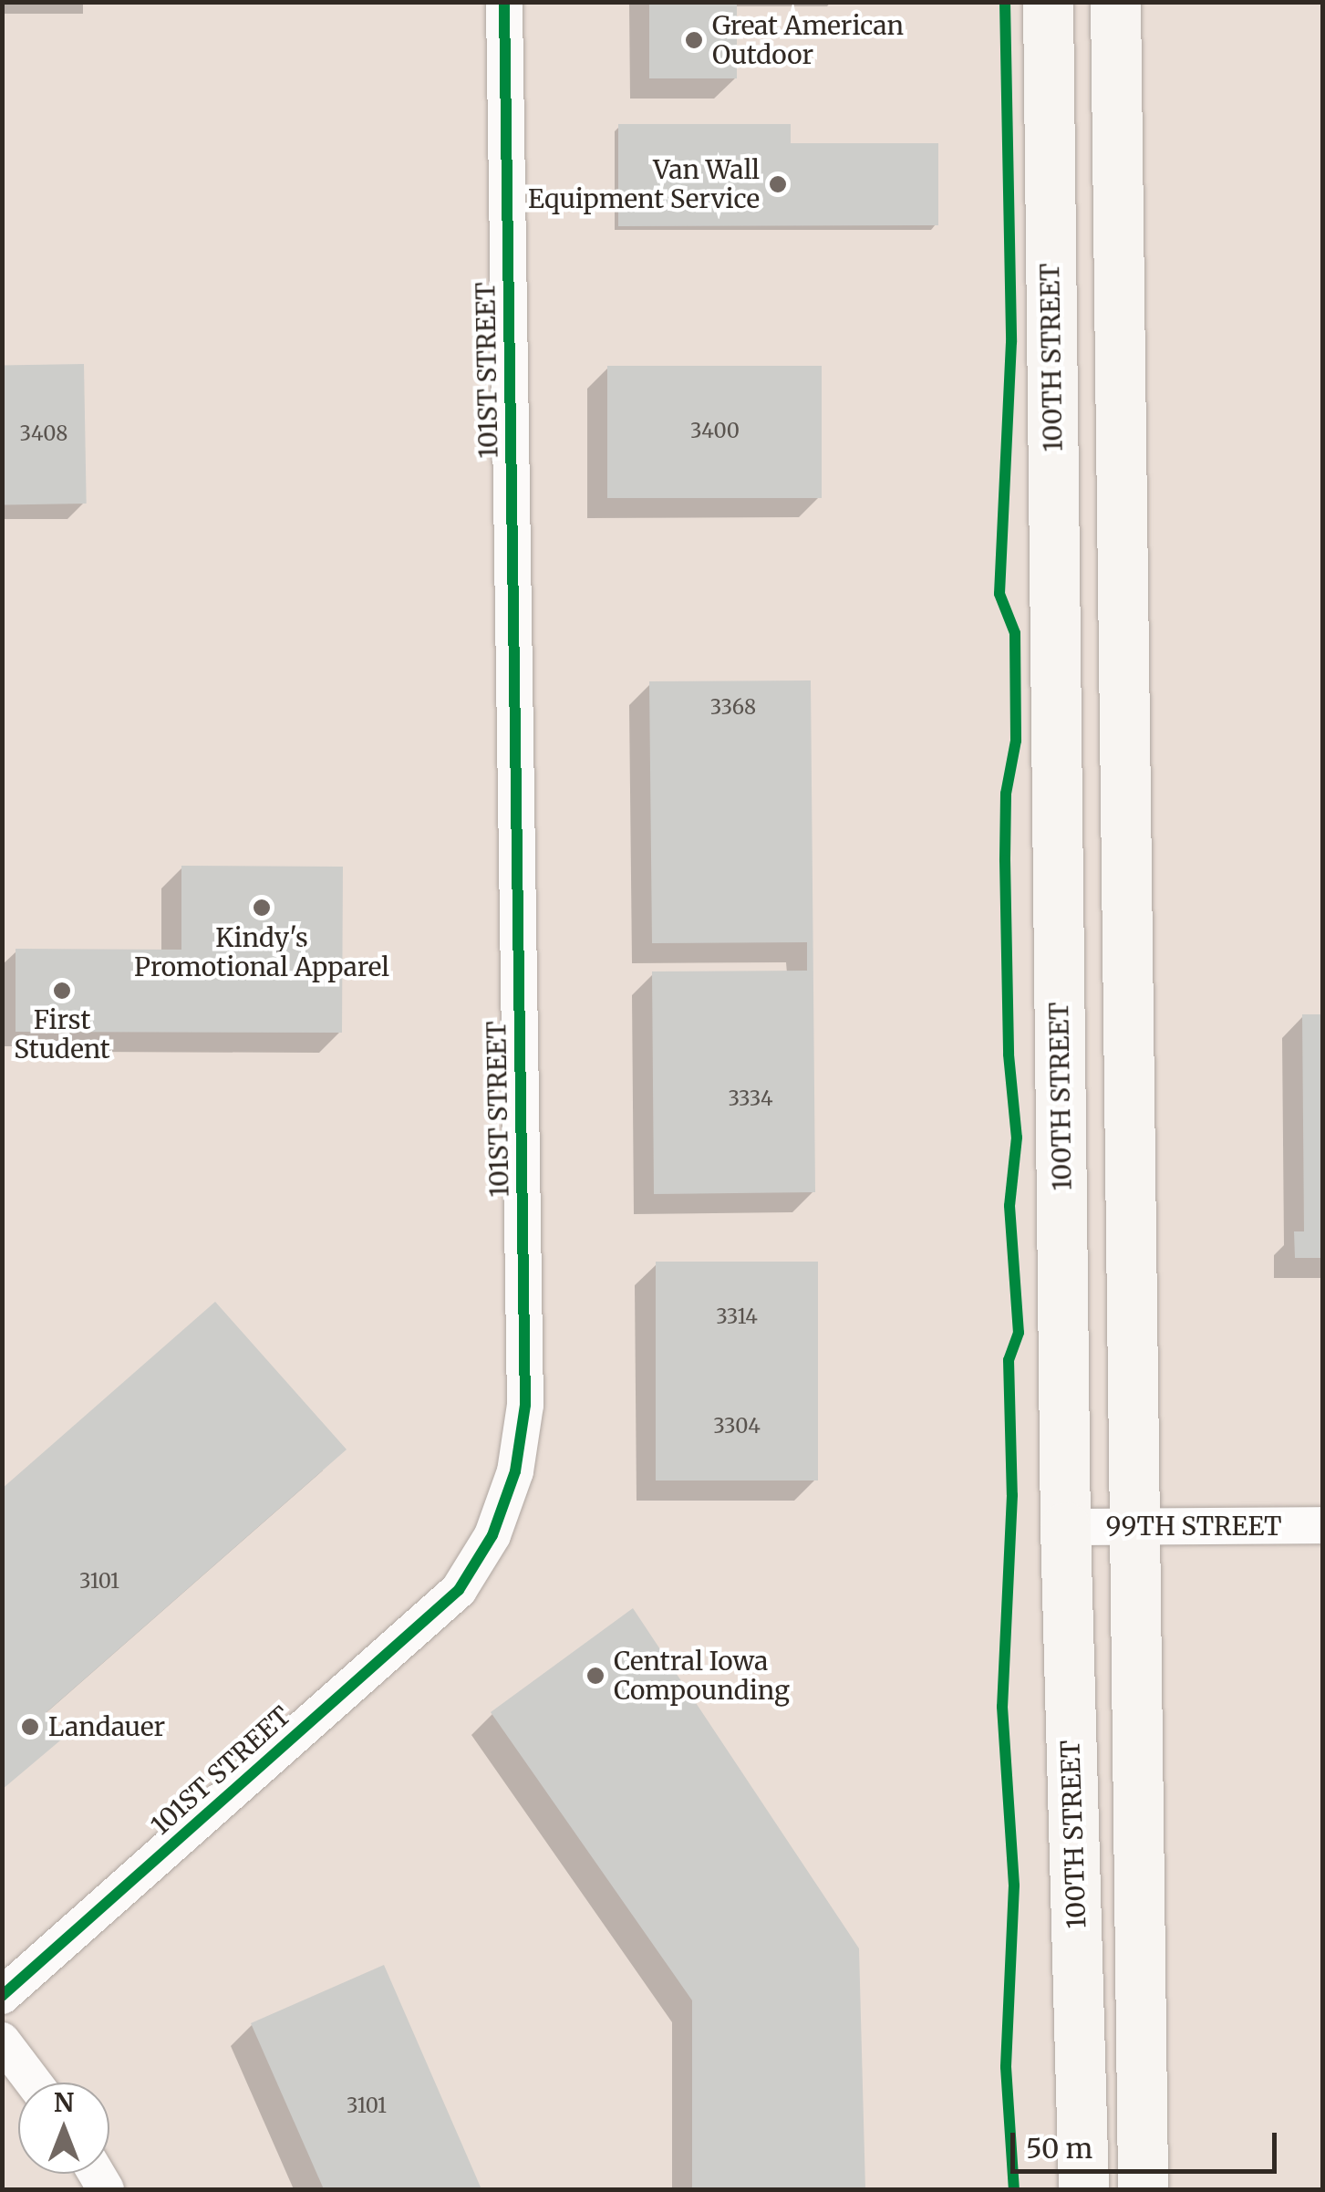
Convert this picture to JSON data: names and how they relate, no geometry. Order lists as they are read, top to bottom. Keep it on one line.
{"streets":{"main road":["100TH STREET"],"street":["101ST STREET","99TH STREET"]},"crossings":[["100TH STREET","99TH STREET"]],"places":["Great American Outdoor","Van Wall Equipment Service","Kindy's Promotional Apparel","First Student","Central Iowa Compounding","Landauer"],"house_numbers":["3400","3408","3368","3334","3314","3304","3101","3101"],"scale_bar":"50 m","north":"top"}
